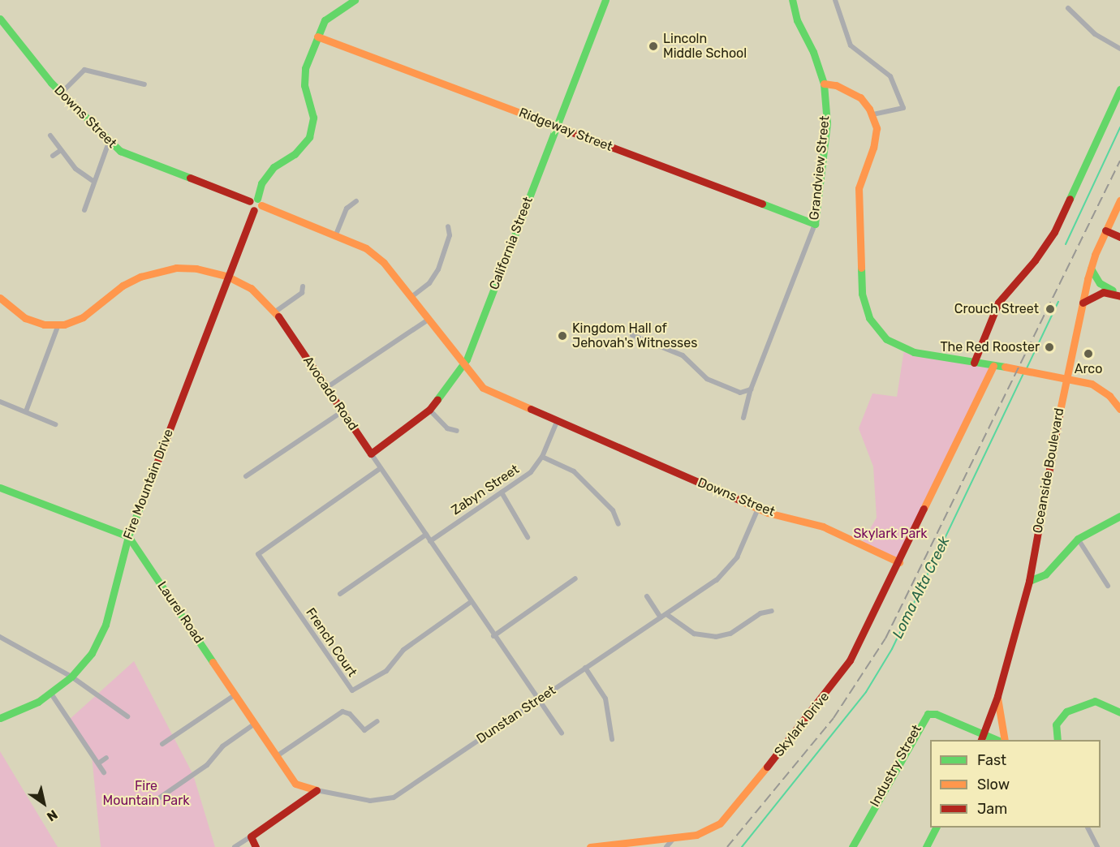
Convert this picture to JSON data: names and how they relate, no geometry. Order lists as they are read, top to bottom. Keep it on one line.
{"streets":{"main road":["Downs Street","Ridgeway Street","Grandview Street","California Street","Avocado Road","Oceanside Boulevard","Fire Mountain Drive","Laurel Road","Skylark Drive","Industry Street"],"street":["Zabyn Street","French Court","Dunstan Street"]},"crossings":[["Downs Street","California Street"],["Downs Street","Fire Mountain Drive"],["Downs Street","Zabyn Street"],["Downs Street","Dunstan Street"],["Downs Street","Skylark Drive"],["Ridgeway Street","Grandview Street"],["Ridgeway Street","California Street"],["California Street","Avocado Road"],["Avocado Road","Fire Mountain Drive"],["Avocado Road","Zabyn Street"],["Avocado Road","French Court"],["Avocado Road","Dunstan Street"],["Oceanside Boulevard","Industry Street"],["Fire Mountain Drive","Laurel Road"],["Laurel Road","Dunstan Street"]],"water":["Loma Alta Creek"],"parks":["Skylark Park","Fire Mountain Park"],"places":["Lincoln Middle School","Crouch Street","Kingdom Hall of Jehovah's Witnesses","The Red Rooster","Arco"],"legend":["Fast","Slow","Jam"],"north":"bottom right"}
